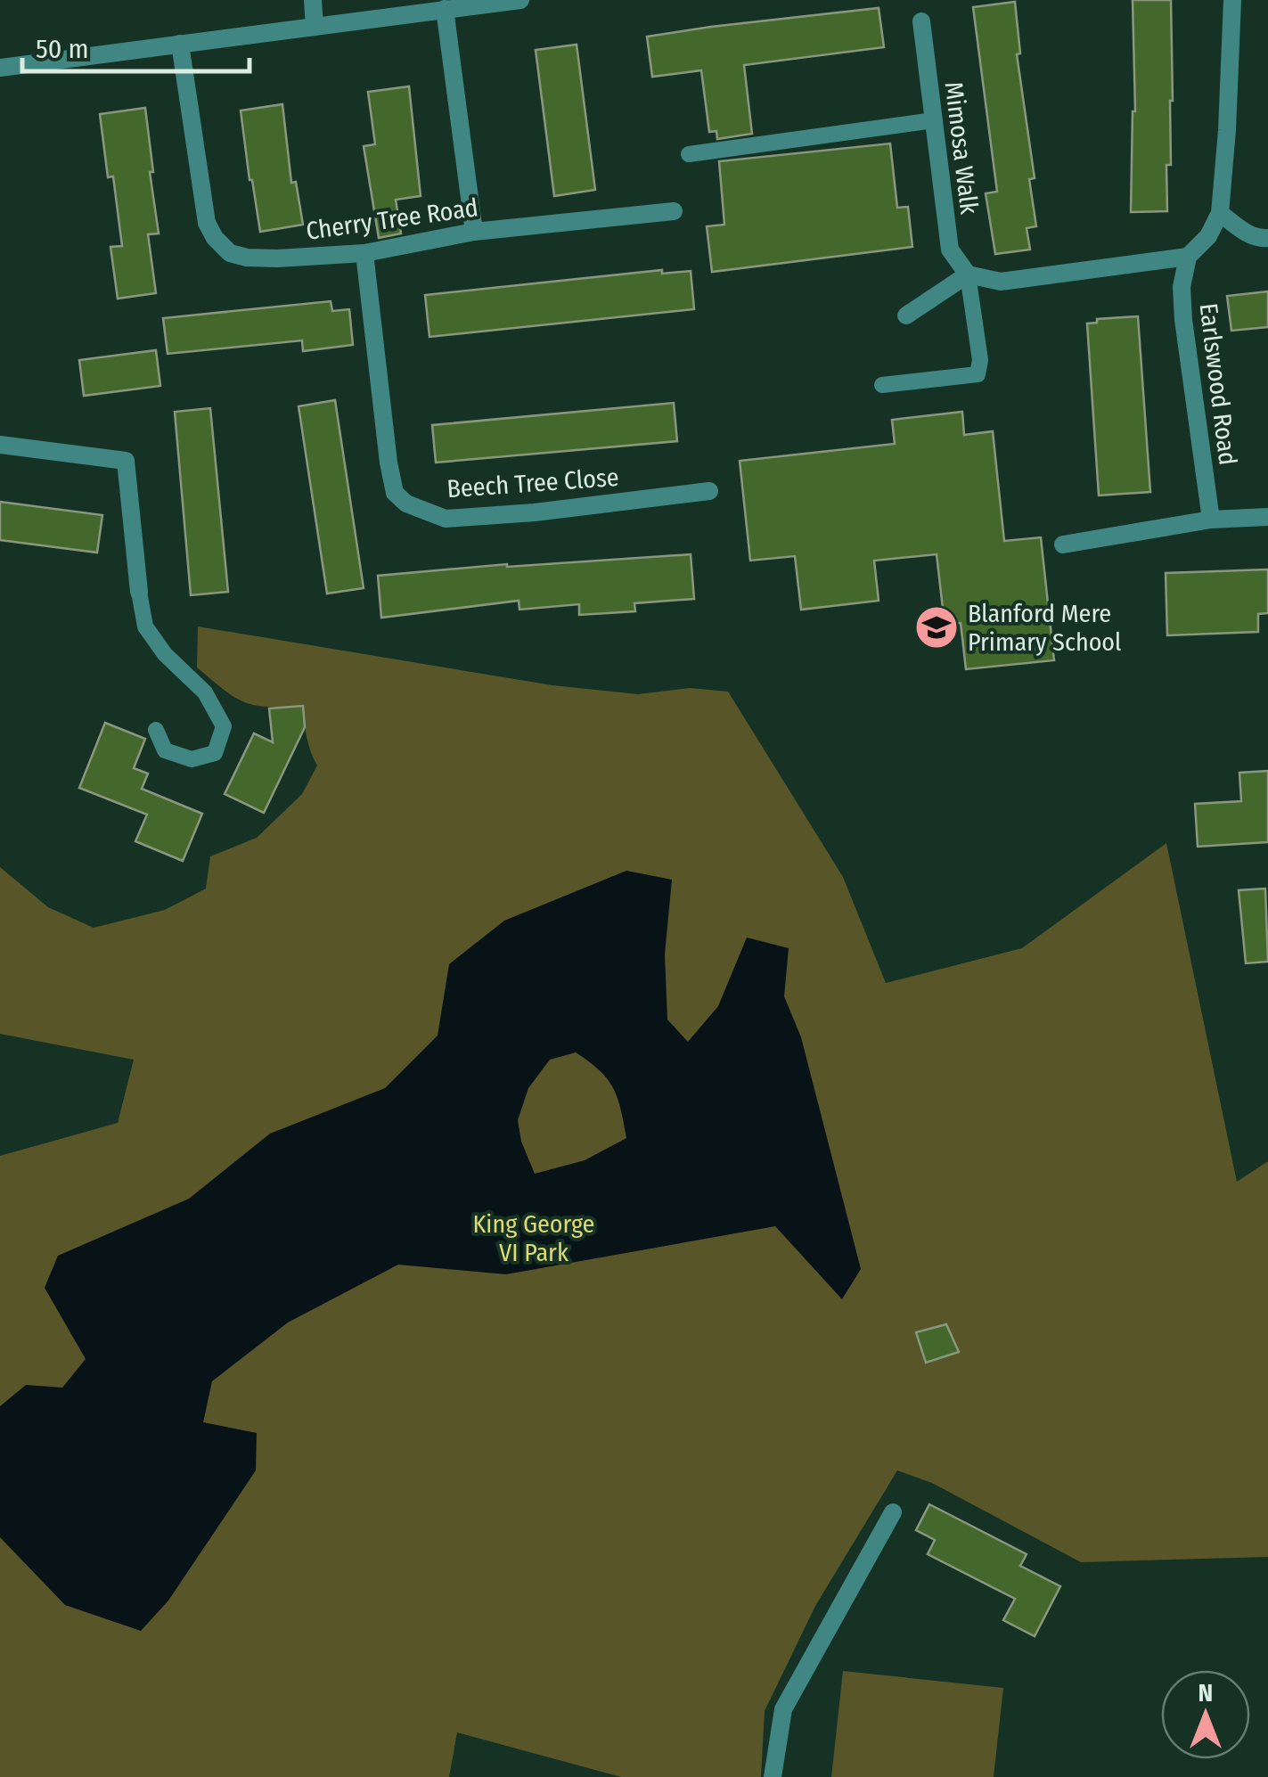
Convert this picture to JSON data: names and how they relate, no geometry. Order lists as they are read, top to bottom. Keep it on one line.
{"streets":{"street":["Mimosa Walk","Cherry Tree Road","Earlswood Road","Beech Tree Close"]},"crossings":[["Cherry Tree Road","Beech Tree Close"]],"parks":["King George VI Park"],"places":{"school or university":["Blanford Mere Primary School"]},"scale_bar":"50 m","north":"top"}
